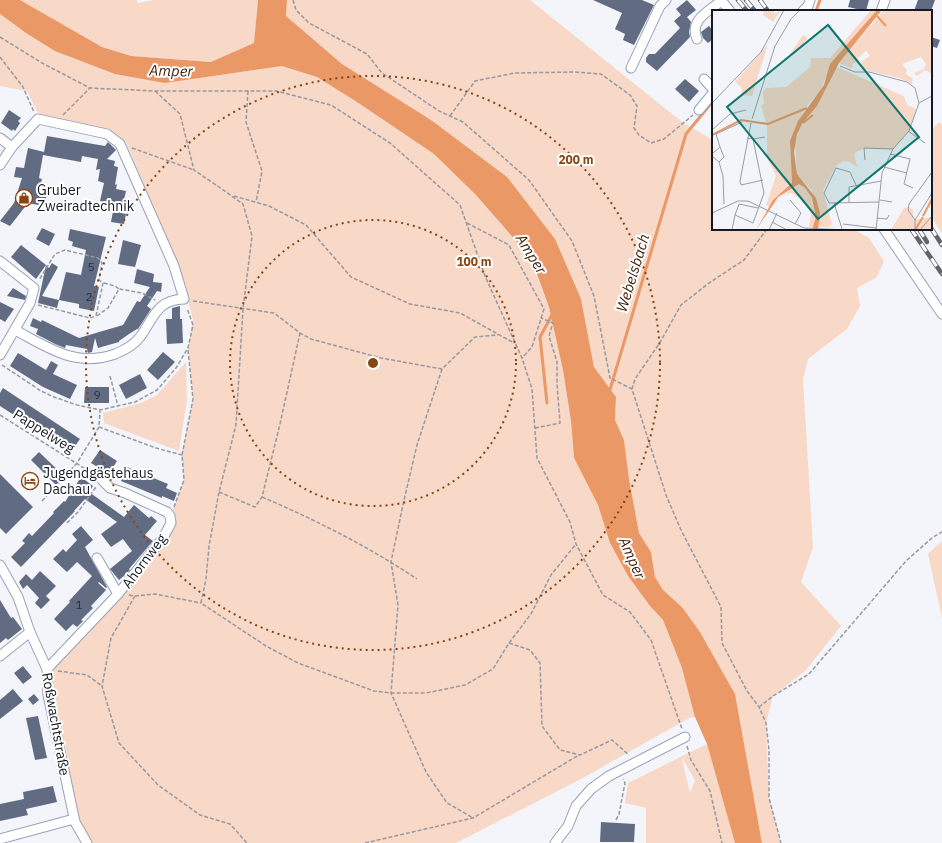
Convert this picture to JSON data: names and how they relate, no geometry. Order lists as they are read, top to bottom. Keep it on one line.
{"streets":{"street":["Ahornweg","Roßwachtstraße"],"path":["Pappelweg"]},"crossings":[["Ahornweg","Roßwachtstraße"]],"water":["Amper","Webelsbach"],"places":{"shop":["Gruber Zweiradtechnik"],"hotel":["Jugendgästehaus Dachau"]},"house_numbers":["5","2","9","1"],"rings":["200 m","100 m"]}
